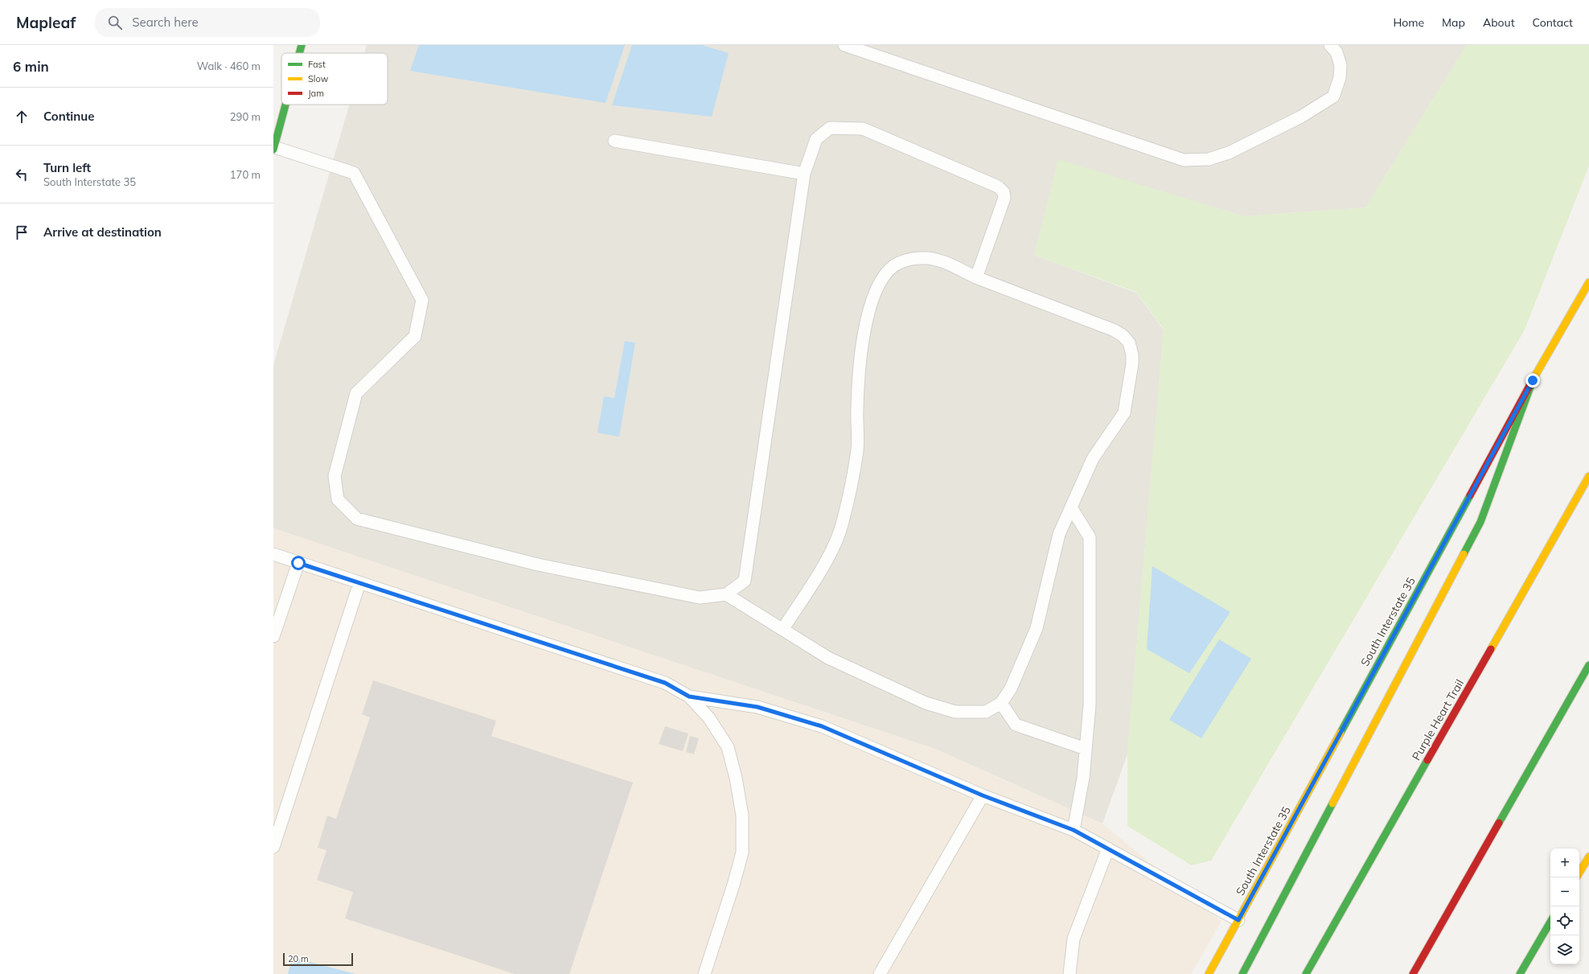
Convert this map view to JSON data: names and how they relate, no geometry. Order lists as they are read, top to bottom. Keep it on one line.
{"streets":{"main road":["South Interstate 35","Purple Heart Trail"]},"legend":["Fast","Slow","Jam"],"scale_bar":"20 m","page":{"header":"Mapleaf","search":"Search here","nav":["Home","Map","About","Contact"],"heading":["6 min","Walk · 460 m"],"list":[["Continue","290 m"],["Turn left","South Interstate 35","170 m"],"Arrive at destination"],"map_buttons":["+","−"],"scale":"20 m"}}
